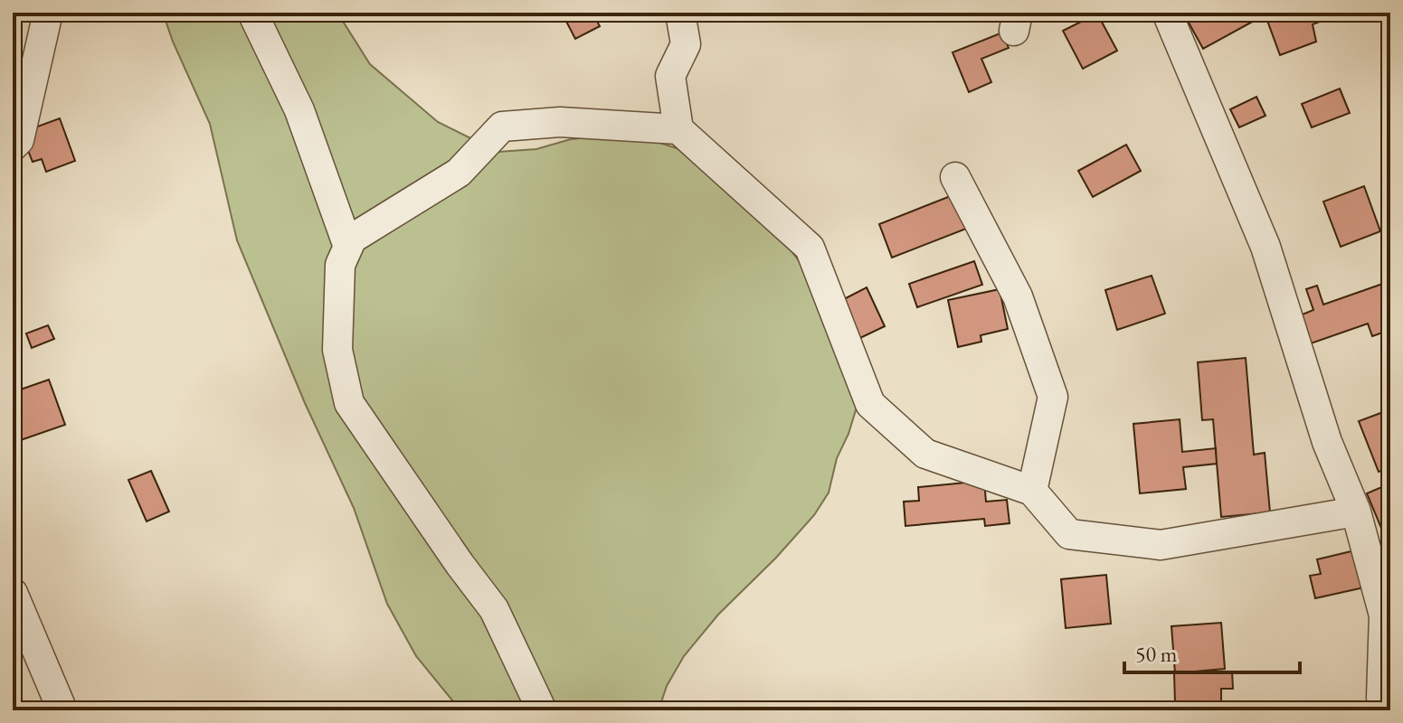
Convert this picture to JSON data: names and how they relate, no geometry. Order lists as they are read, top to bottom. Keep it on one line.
{"scale_bar":"50 m"}
